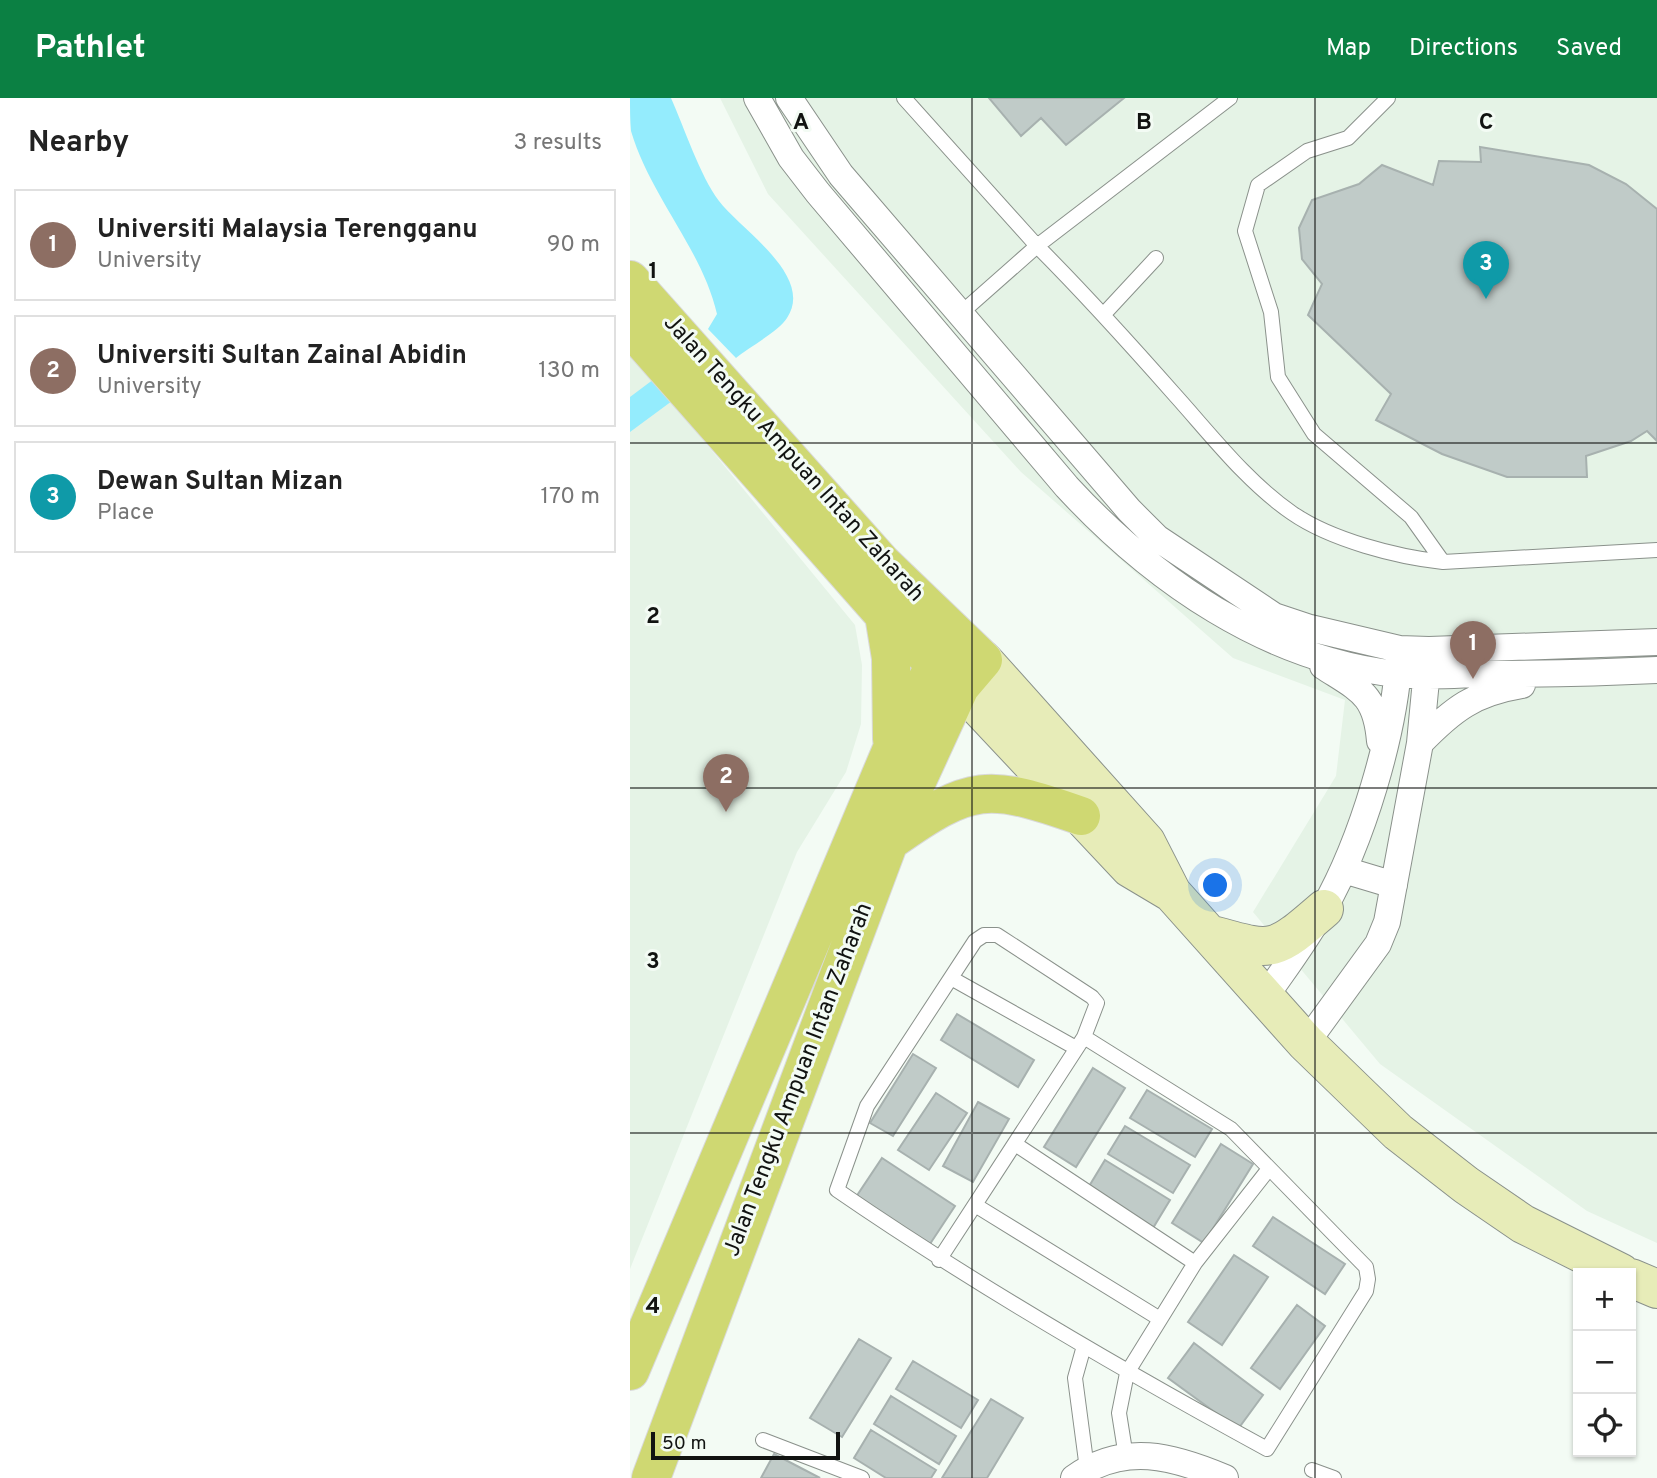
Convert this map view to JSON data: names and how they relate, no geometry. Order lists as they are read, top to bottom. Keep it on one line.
{"streets":{"main road":["Jalan Tengku Ampuan Intan Zaharah"]},"scale_bar":"50 m","page":{"header":"Pathlet","nav":["Map","Directions","Saved"],"heading":["Nearby","3 results"],"list":[{"mark":"1","name":"Universiti Malaysia Terengganu","note":"University","value":"90 m"},{"mark":"2","name":"Universiti Sultan Zainal Abidin","note":"University","value":"130 m"},{"mark":"3","name":"Dewan Sultan Mizan","note":"Place","value":"170 m"}],"pins":["3","1","2"],"map_buttons":["+","−"],"scale":"50 m"},"grid":{"columns":["A","B","C"],"rows":["1","2","3","4"]}}
